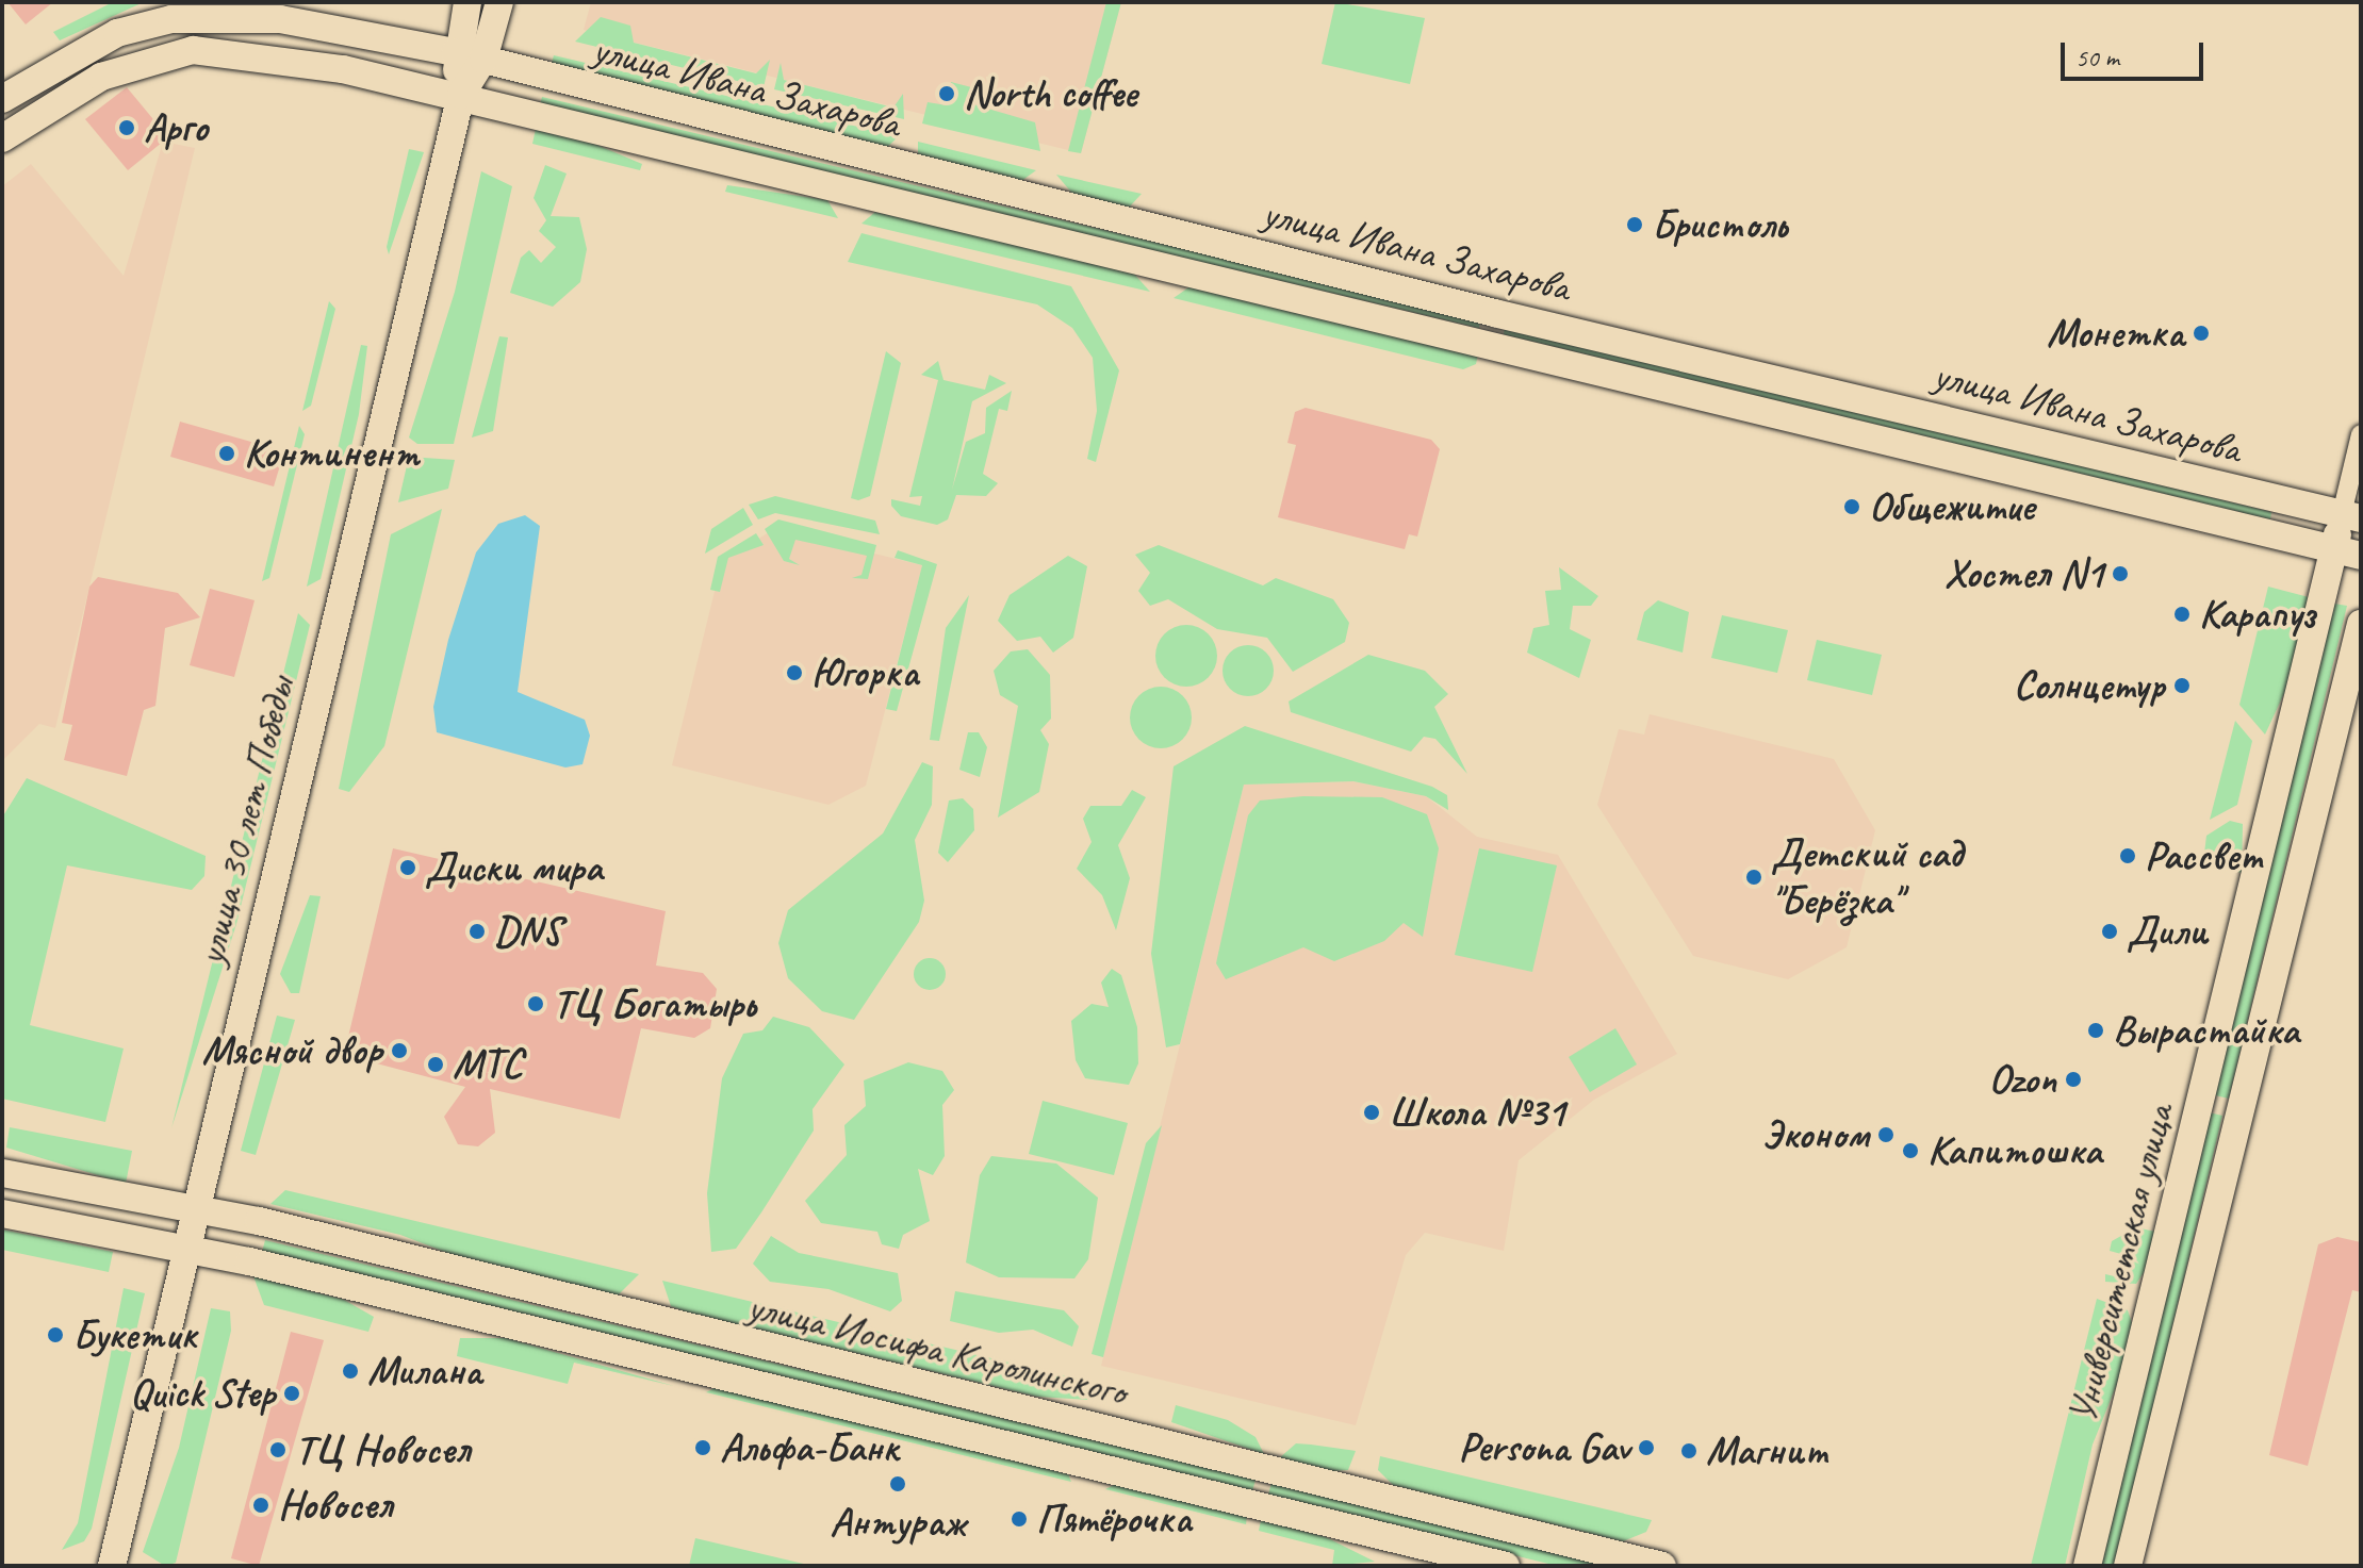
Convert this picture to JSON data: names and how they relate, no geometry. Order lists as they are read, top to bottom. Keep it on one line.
{"streets":{"main road":["улица Ивана Захарова","улица 30 лет Победы","Университетская улица","улица Иосифа Каролинского"]},"crossings":[["улица Ивана Захарова","улица 30 лет Победы"],["улица Ивана Захарова","Университетская улица"],["улица 30 лет Победы","улица Иосифа Каролинского"]],"places":["North coffee","Арго","Бристоль","Монетка","Континент","Общежитие","Хостел N1","Карапуз","Югорка","Солнцетур","Рассвет","Диски мира","Детский сад \"Берёзка\"","DNS","Дили","ТЦ Богатырь","Вырастайка","Мясной двор","МТС","Ozon","Школа №31","Эконом","Капитошка","Букетик","Милана","Quick Step","Альфа-Банк","Persona Gav","ТЦ Новосел","Магнит","Антураж","Новосел","Пятёрочка"],"scale_bar":"50 m"}
